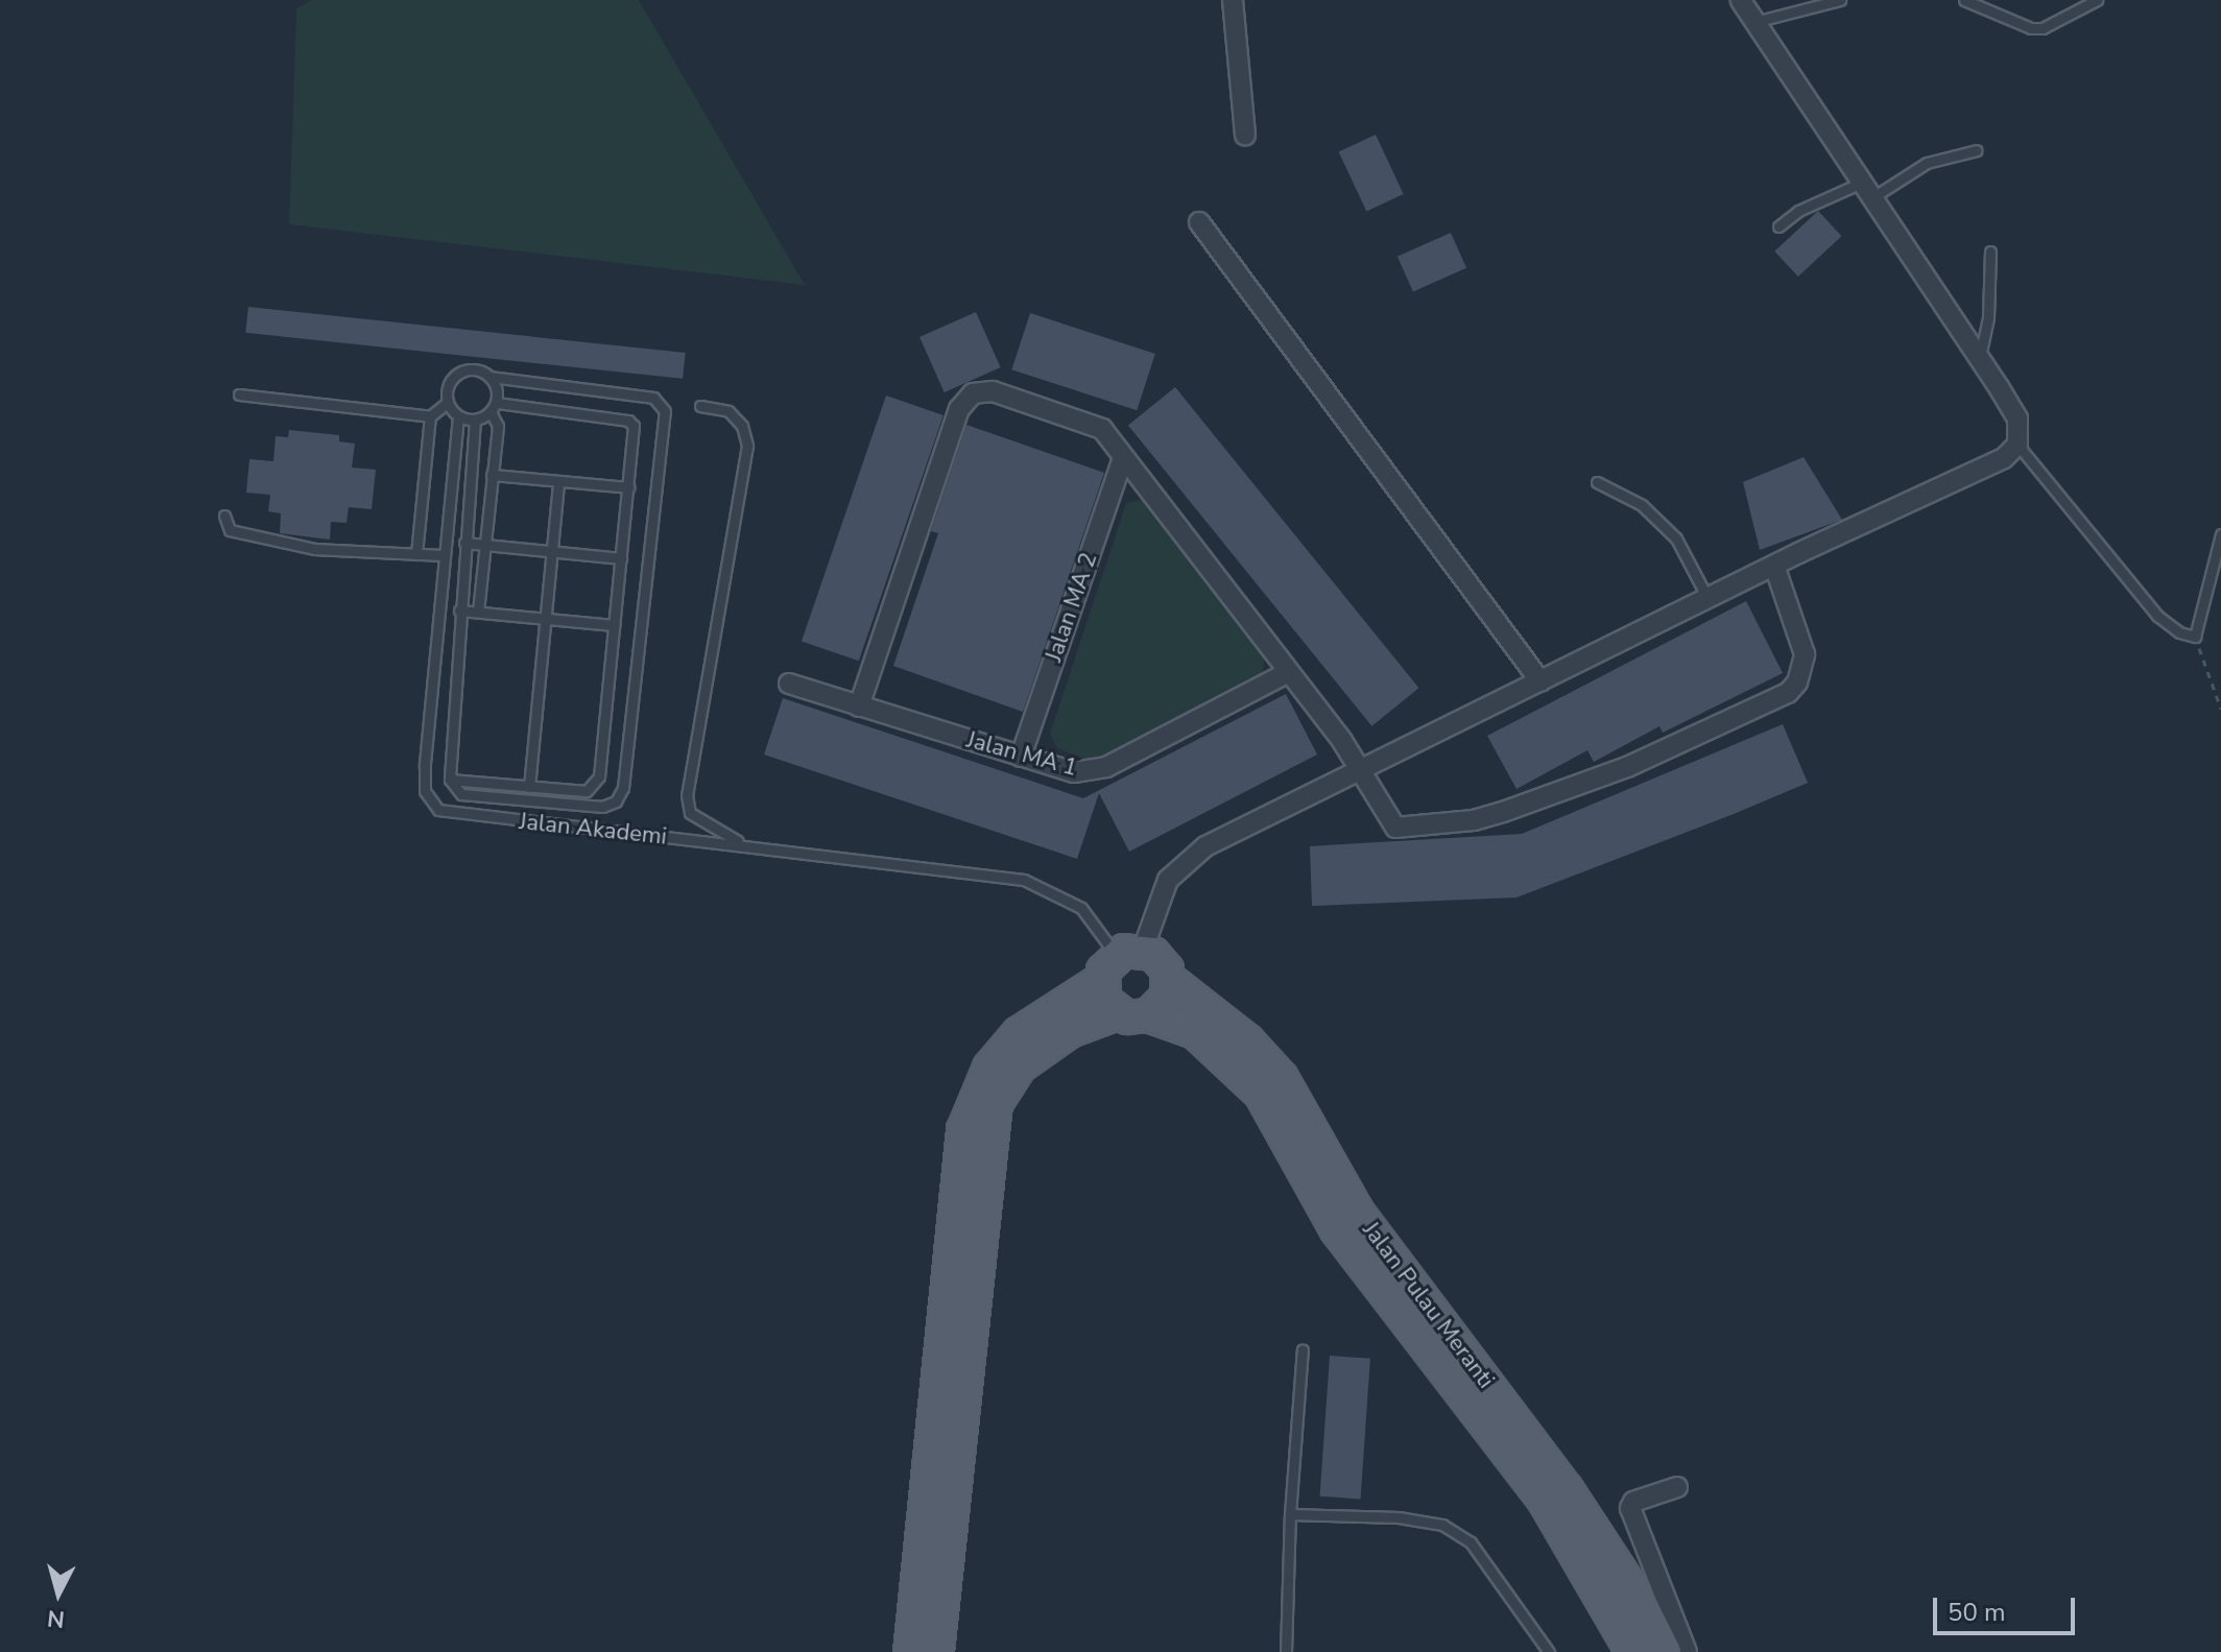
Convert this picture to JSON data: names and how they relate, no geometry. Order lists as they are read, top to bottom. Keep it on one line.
{"streets":{"main road":["Jalan Pulau Meranti"],"street":["Jalan MA 2","Jalan MA 1"],"lane":["Jalan Akademi"]},"crossings":[["Jalan MA 2","Jalan MA 1"],["Jalan Akademi","Jalan Pulau Meranti"]],"scale_bar":"50 m","north":"bottom"}
